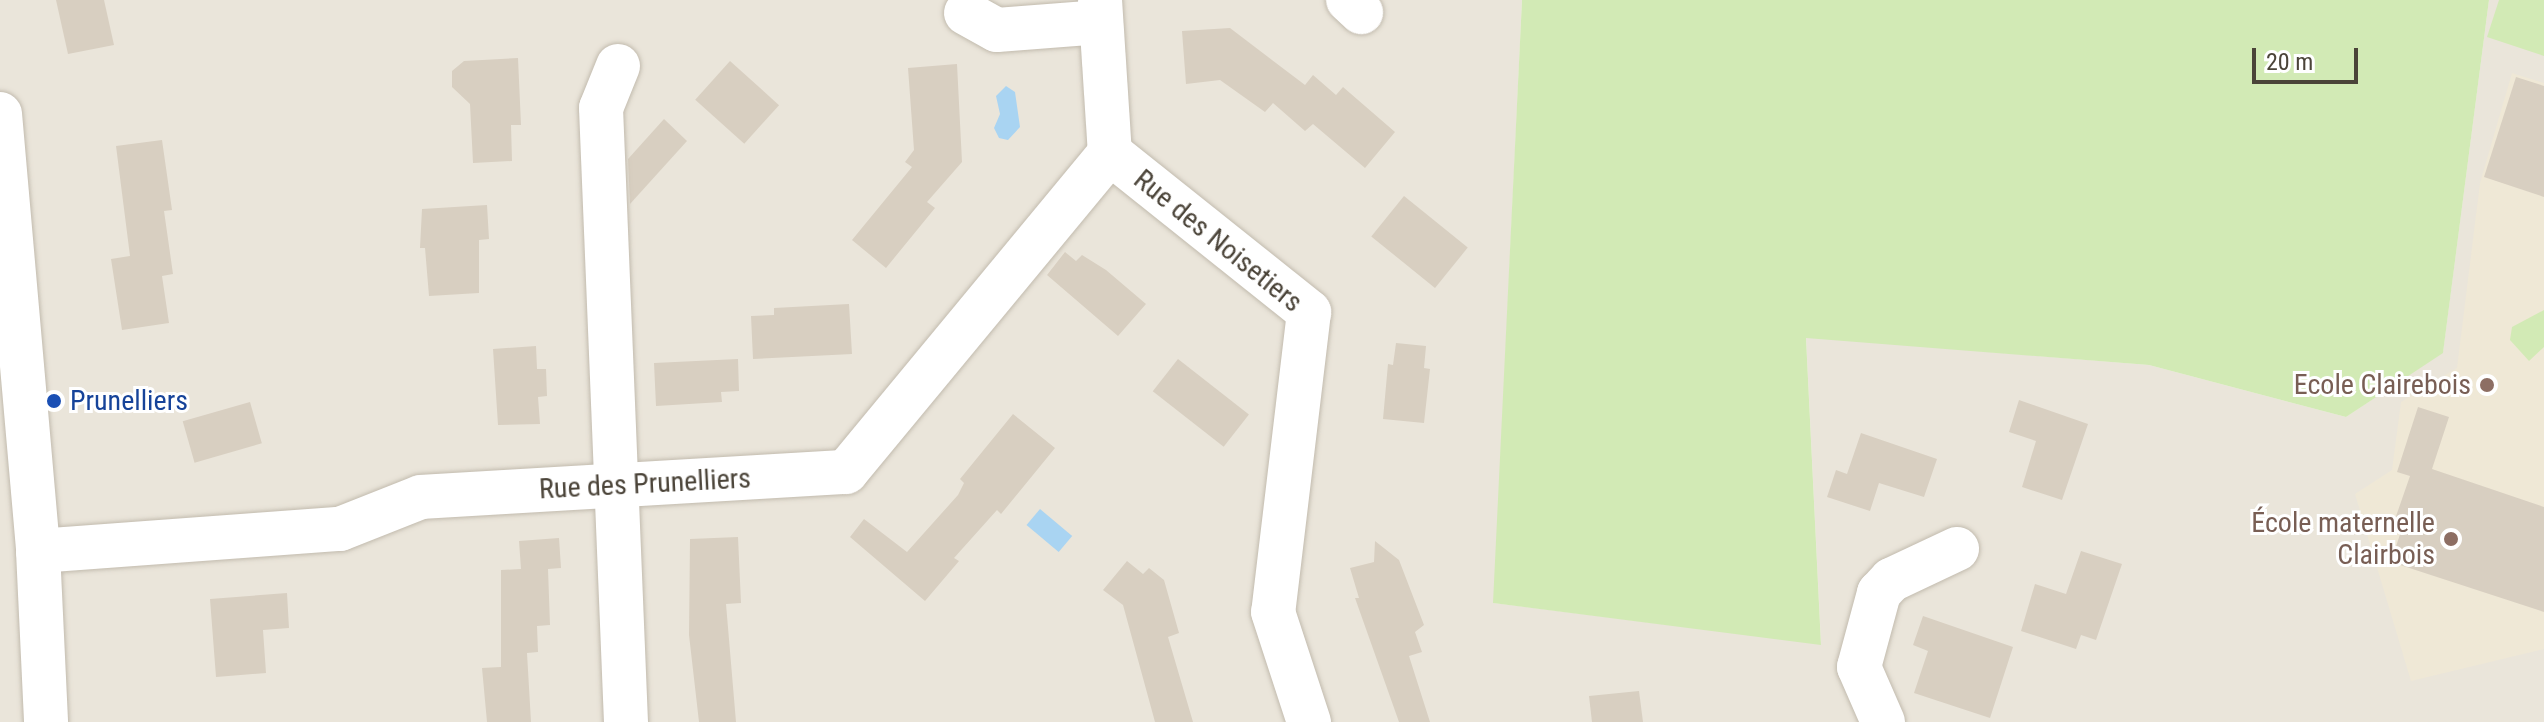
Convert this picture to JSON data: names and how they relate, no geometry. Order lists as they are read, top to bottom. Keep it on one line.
{"streets":{"street":["Rue des Noisetiers","Rue des Prunelliers"]},"crossings":[["Rue des Noisetiers","Rue des Prunelliers"]],"places":["Ecole Clairebois","Prunelliers","École maternelle Clairbois"],"scale_bar":"20 m"}
